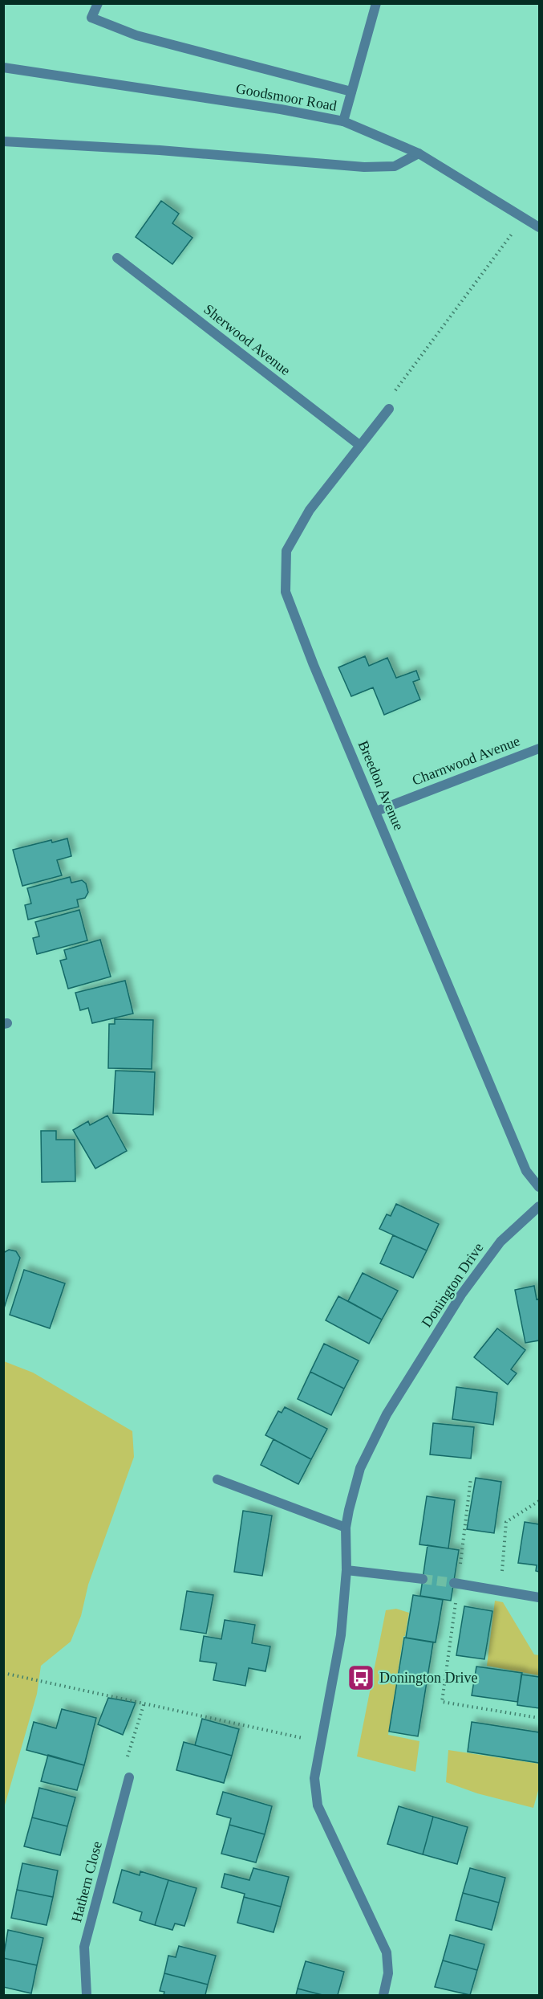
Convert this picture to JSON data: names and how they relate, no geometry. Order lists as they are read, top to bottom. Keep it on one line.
{"streets":{"street":["Goodsmoor Road","Sherwood Avenue","Charnwood Avenue","Breedon Avenue","Donington Drive","Hathern Close"]},"crossings":[["Sherwood Avenue","Breedon Avenue"],["Charnwood Avenue","Breedon Avenue"]],"places":{"bus stop":["Donington Drive"]}}
